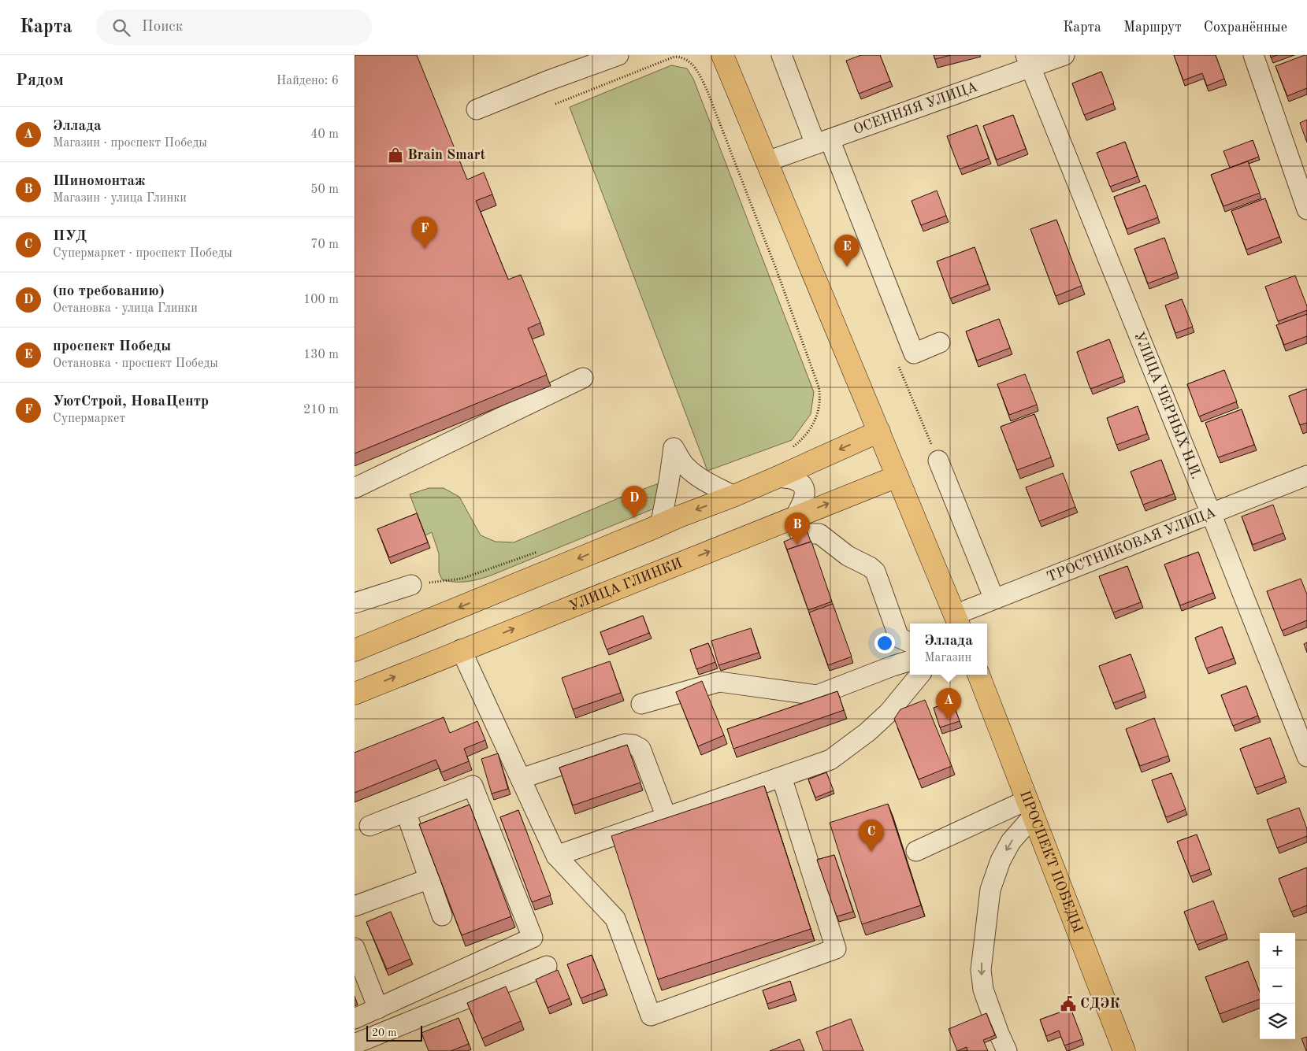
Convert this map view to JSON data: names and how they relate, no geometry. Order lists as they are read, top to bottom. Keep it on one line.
{"streets":{"main road":["УЛИЦА ГЛИНКИ","ПРОСПЕКТ ПОБЕДЫ"],"street":["ОСЕННЯЯ УЛИЦА","УЛИЦА ЧЕРНЫХ Н.И.","ТРОСТНИКОВАЯ УЛИЦА"]},"crossings":[["ОСЕННЯЯ УЛИЦА","УЛИЦА ЧЕРНЫХ Н.И."],["УЛИЦА ЧЕРНЫХ Н.И.","ТРОСТНИКОВАЯ УЛИЦА"]],"places":{"shop":["Brain Smart"],"public building":["СДЭК"]},"scale_bar":"20 m","page":{"header":"Карта","search":"Поиск","nav":["Карта","Маршрут","Сохранённые"],"heading":["Рядом","Найдено: 6"],"list":[{"mark":"A","name":"Эллада","note":"Магазин · проспект Победы","value":"40 m"},{"mark":"B","name":"Шиномонтаж","note":"Магазин · улица Глинки","value":"50 m"},{"mark":"C","name":"ПУД","note":"Супермаркет · проспект Победы","value":"70 m"},{"mark":"D","name":"(по требованию)","note":"Остановка · улица Глинки","value":"100 m"},{"mark":"E","name":"проспект Победы","note":"Остановка · проспект Победы","value":"130 m"},{"mark":"F","name":"УютСтрой, НоваЦентр","note":"Супермаркет","value":"210 m"}],"pins":["F","E","D","B","A","C"],"popup":["Эллада","Магазин"],"map_buttons":["+","−"],"scale":"20 m"}}
